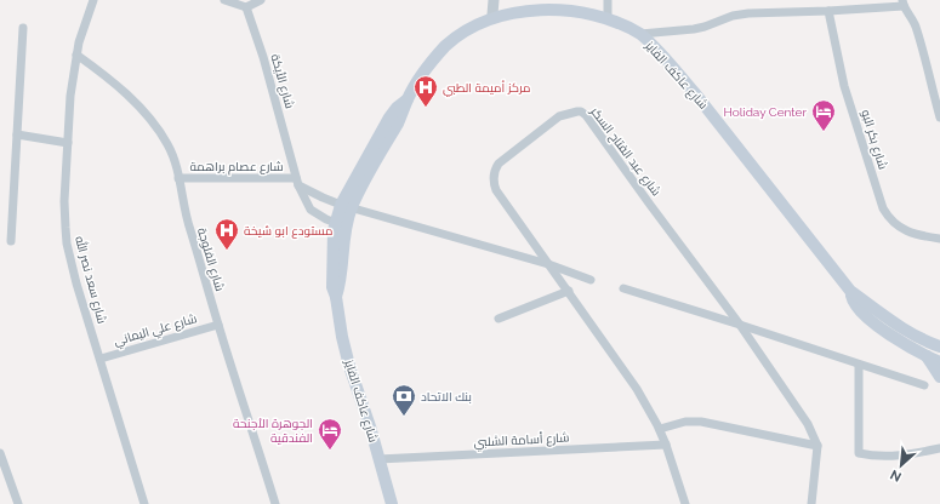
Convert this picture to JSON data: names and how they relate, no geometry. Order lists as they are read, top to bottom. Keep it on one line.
{"streets":{"main road":["شارع عاكف الفايز"],"street":["شارع الأيكة","شارع بكر البو","شارع عبد الفتاح السكر","شارع عصام براهمة","شارع الفلوجة","شارع سعد نصر الله","شارع علي اليماني","شارع أسامة الشلبي"]},"crossings":[["شارع عاكف الفايز","شارع الأيكة"],["شارع عاكف الفايز","شارع أسامة الشلبي"],["شارع الأيكة","شارع عصام براهمة"],["شارع عبد الفتاح السكر","شارع أسامة الشلبي"],["شارع عصام براهمة","شارع الفلوجة"],["شارع الفلوجة","شارع سعد نصر الله"],["شارع الفلوجة","شارع علي اليماني"],["شارع سعد نصر الله","شارع علي اليماني"]],"places":{"hospital":["مركز أميمة الطبي","مستودع ابو شيخة"],"hotel":["Holiday Center","الجوهرة الأجنحة الفندقية"],"bank":["بنك الاتحاد"]},"north":"bottom left"}
